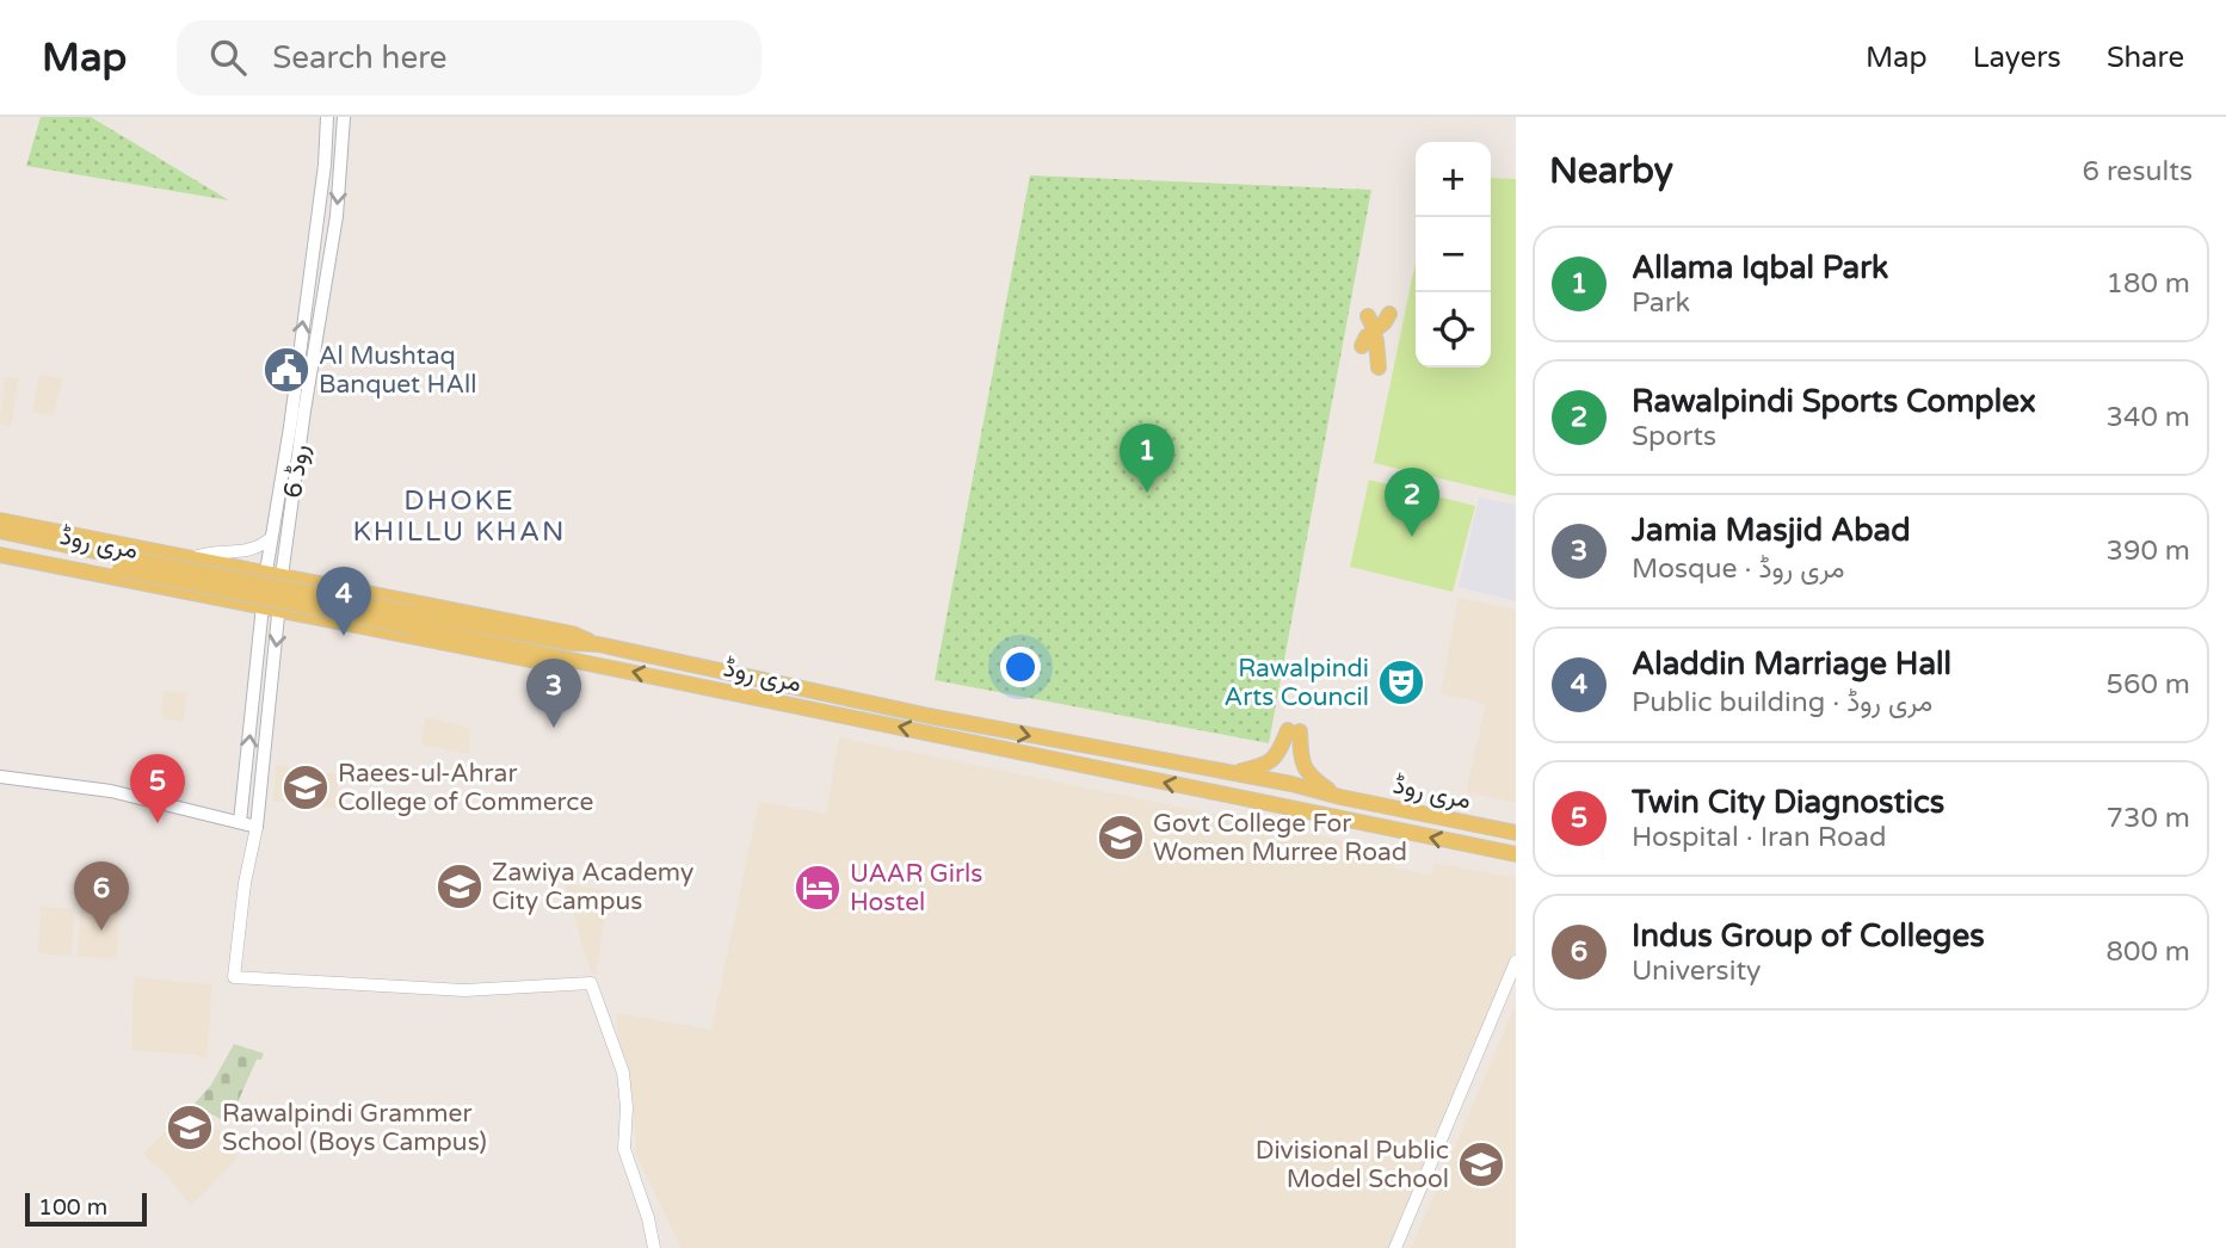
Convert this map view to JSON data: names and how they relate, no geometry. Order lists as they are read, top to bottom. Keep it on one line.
{"streets":{"main road":["روڈ 6","مری روڈ"]},"districts":["DHOKE KHILLU KHAN"],"places":{"public building":["Al Mushtaq Banquet HAll"],"theatre":["Rawalpindi Arts Council"],"school or university":["Raees-ul-Ahrar College of Commerce","Govt College For Women Murree Road","Zawiya Academy City Campus","Rawalpindi Grammer School (Boys Campus)","Divisional Public Model School"],"hotel":["UAAR Girls Hostel"]},"scale_bar":"100 m","page":{"header":"Map","search":"Search here","nav":["Map","Layers","Share"],"heading":["Nearby","6 results"],"map_buttons":["+","−"],"list":[{"mark":"1","name":"Allama Iqbal Park","note":"Park","value":"180 m"},{"mark":"2","name":"Rawalpindi Sports Complex","note":"Sports","value":"340 m"},{"mark":"3","name":"Jamia Masjid Abad","note":"Mosque · مری روڈ","value":"390 m"},{"mark":"4","name":"Aladdin Marriage Hall","note":"Public building · مری روڈ","value":"560 m"},{"mark":"5","name":"Twin City Diagnostics","note":"Hospital · Iran Road","value":"730 m"},{"mark":"6","name":"Indus Group of Colleges","note":"University","value":"800 m"}],"pins":["1","2","4","3","5","6"],"scale":"100 m"}}
